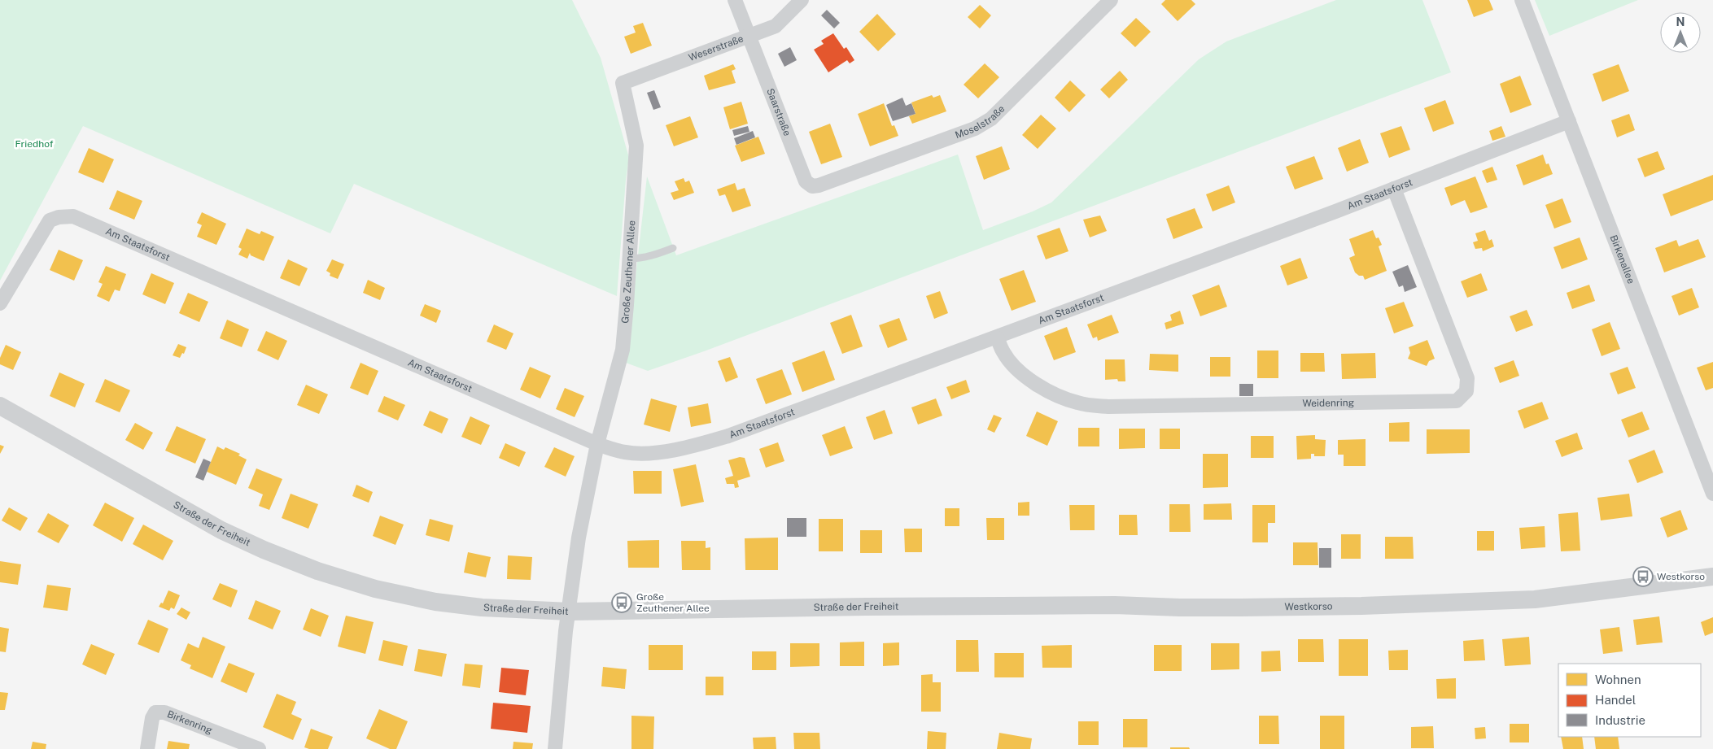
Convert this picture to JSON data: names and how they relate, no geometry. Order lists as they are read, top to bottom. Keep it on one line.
{"streets":{"street":["Weserstraße","Saarstraße","Moselstraße","Am Staatsforst","Birkenallee","Große Zeuthener Allee","Weidenring","Straße der Freiheit","Westkorso","Birkenring"]},"crossings":[["Weserstraße","Saarstraße"],["Weserstraße","Große Zeuthener Allee"],["Saarstraße","Moselstraße"],["Am Staatsforst","Birkenallee"],["Am Staatsforst","Große Zeuthener Allee"],["Am Staatsforst","Weidenring"],["Große Zeuthener Allee","Straße der Freiheit"],["Straße der Freiheit","Westkorso"]],"parks":["Friedhof"],"places":{"bus stop":["Westkorso","Große Zeuthener Allee"]},"legend":["Wohnen","Handel","Industrie"],"north":"top"}
